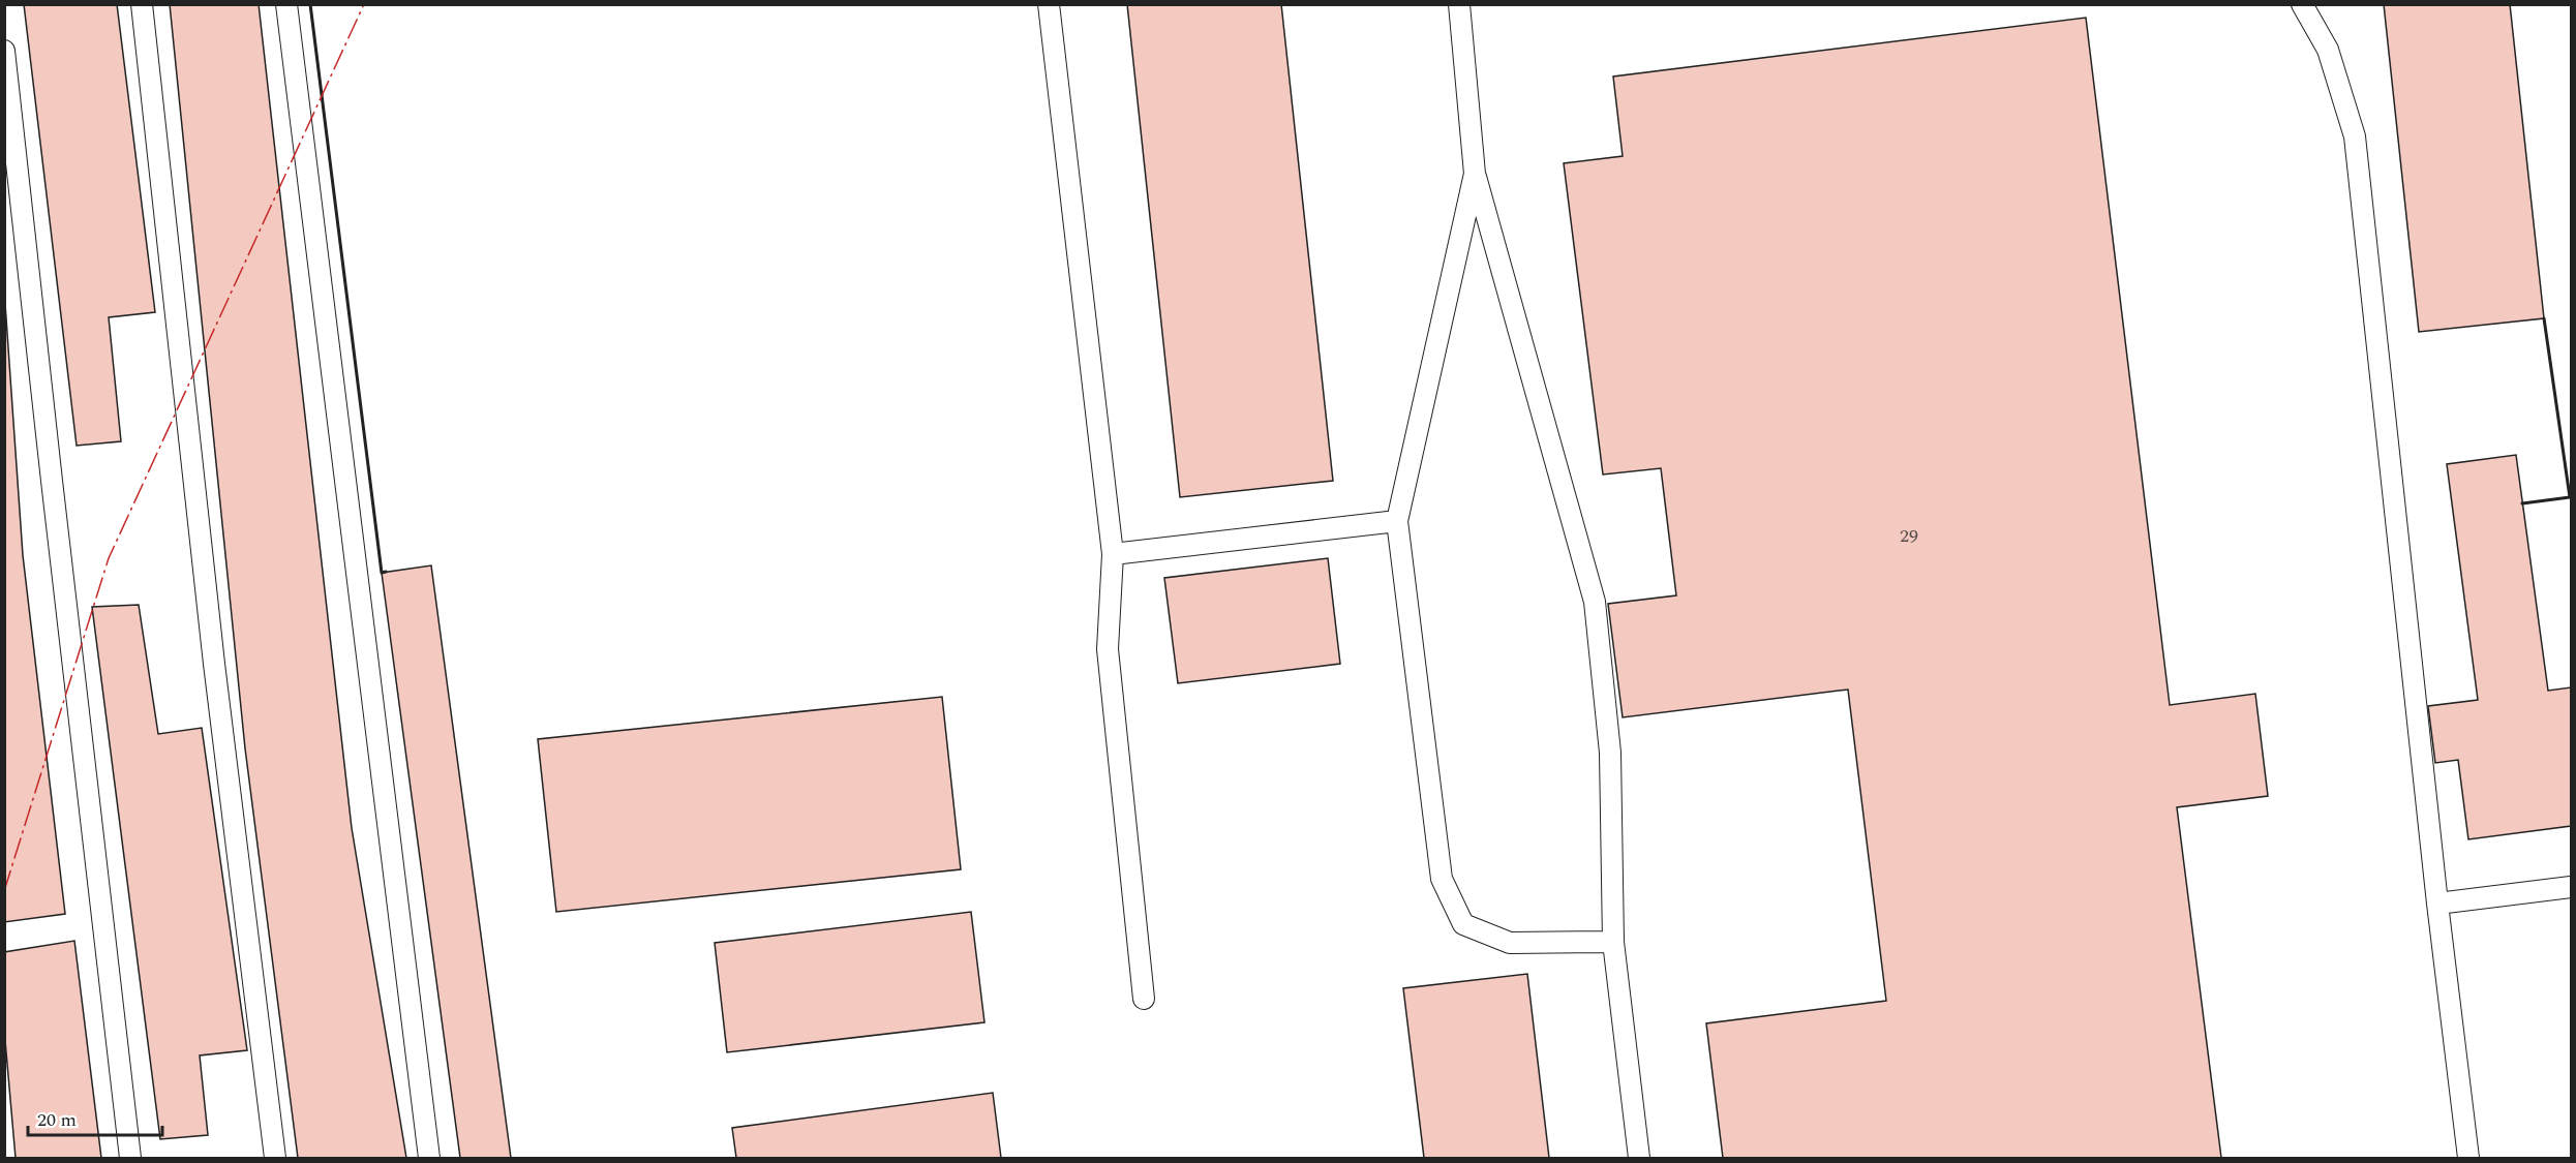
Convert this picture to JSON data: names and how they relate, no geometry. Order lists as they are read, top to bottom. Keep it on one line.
{"house_numbers":["29"],"scale_bar":"20 m"}
